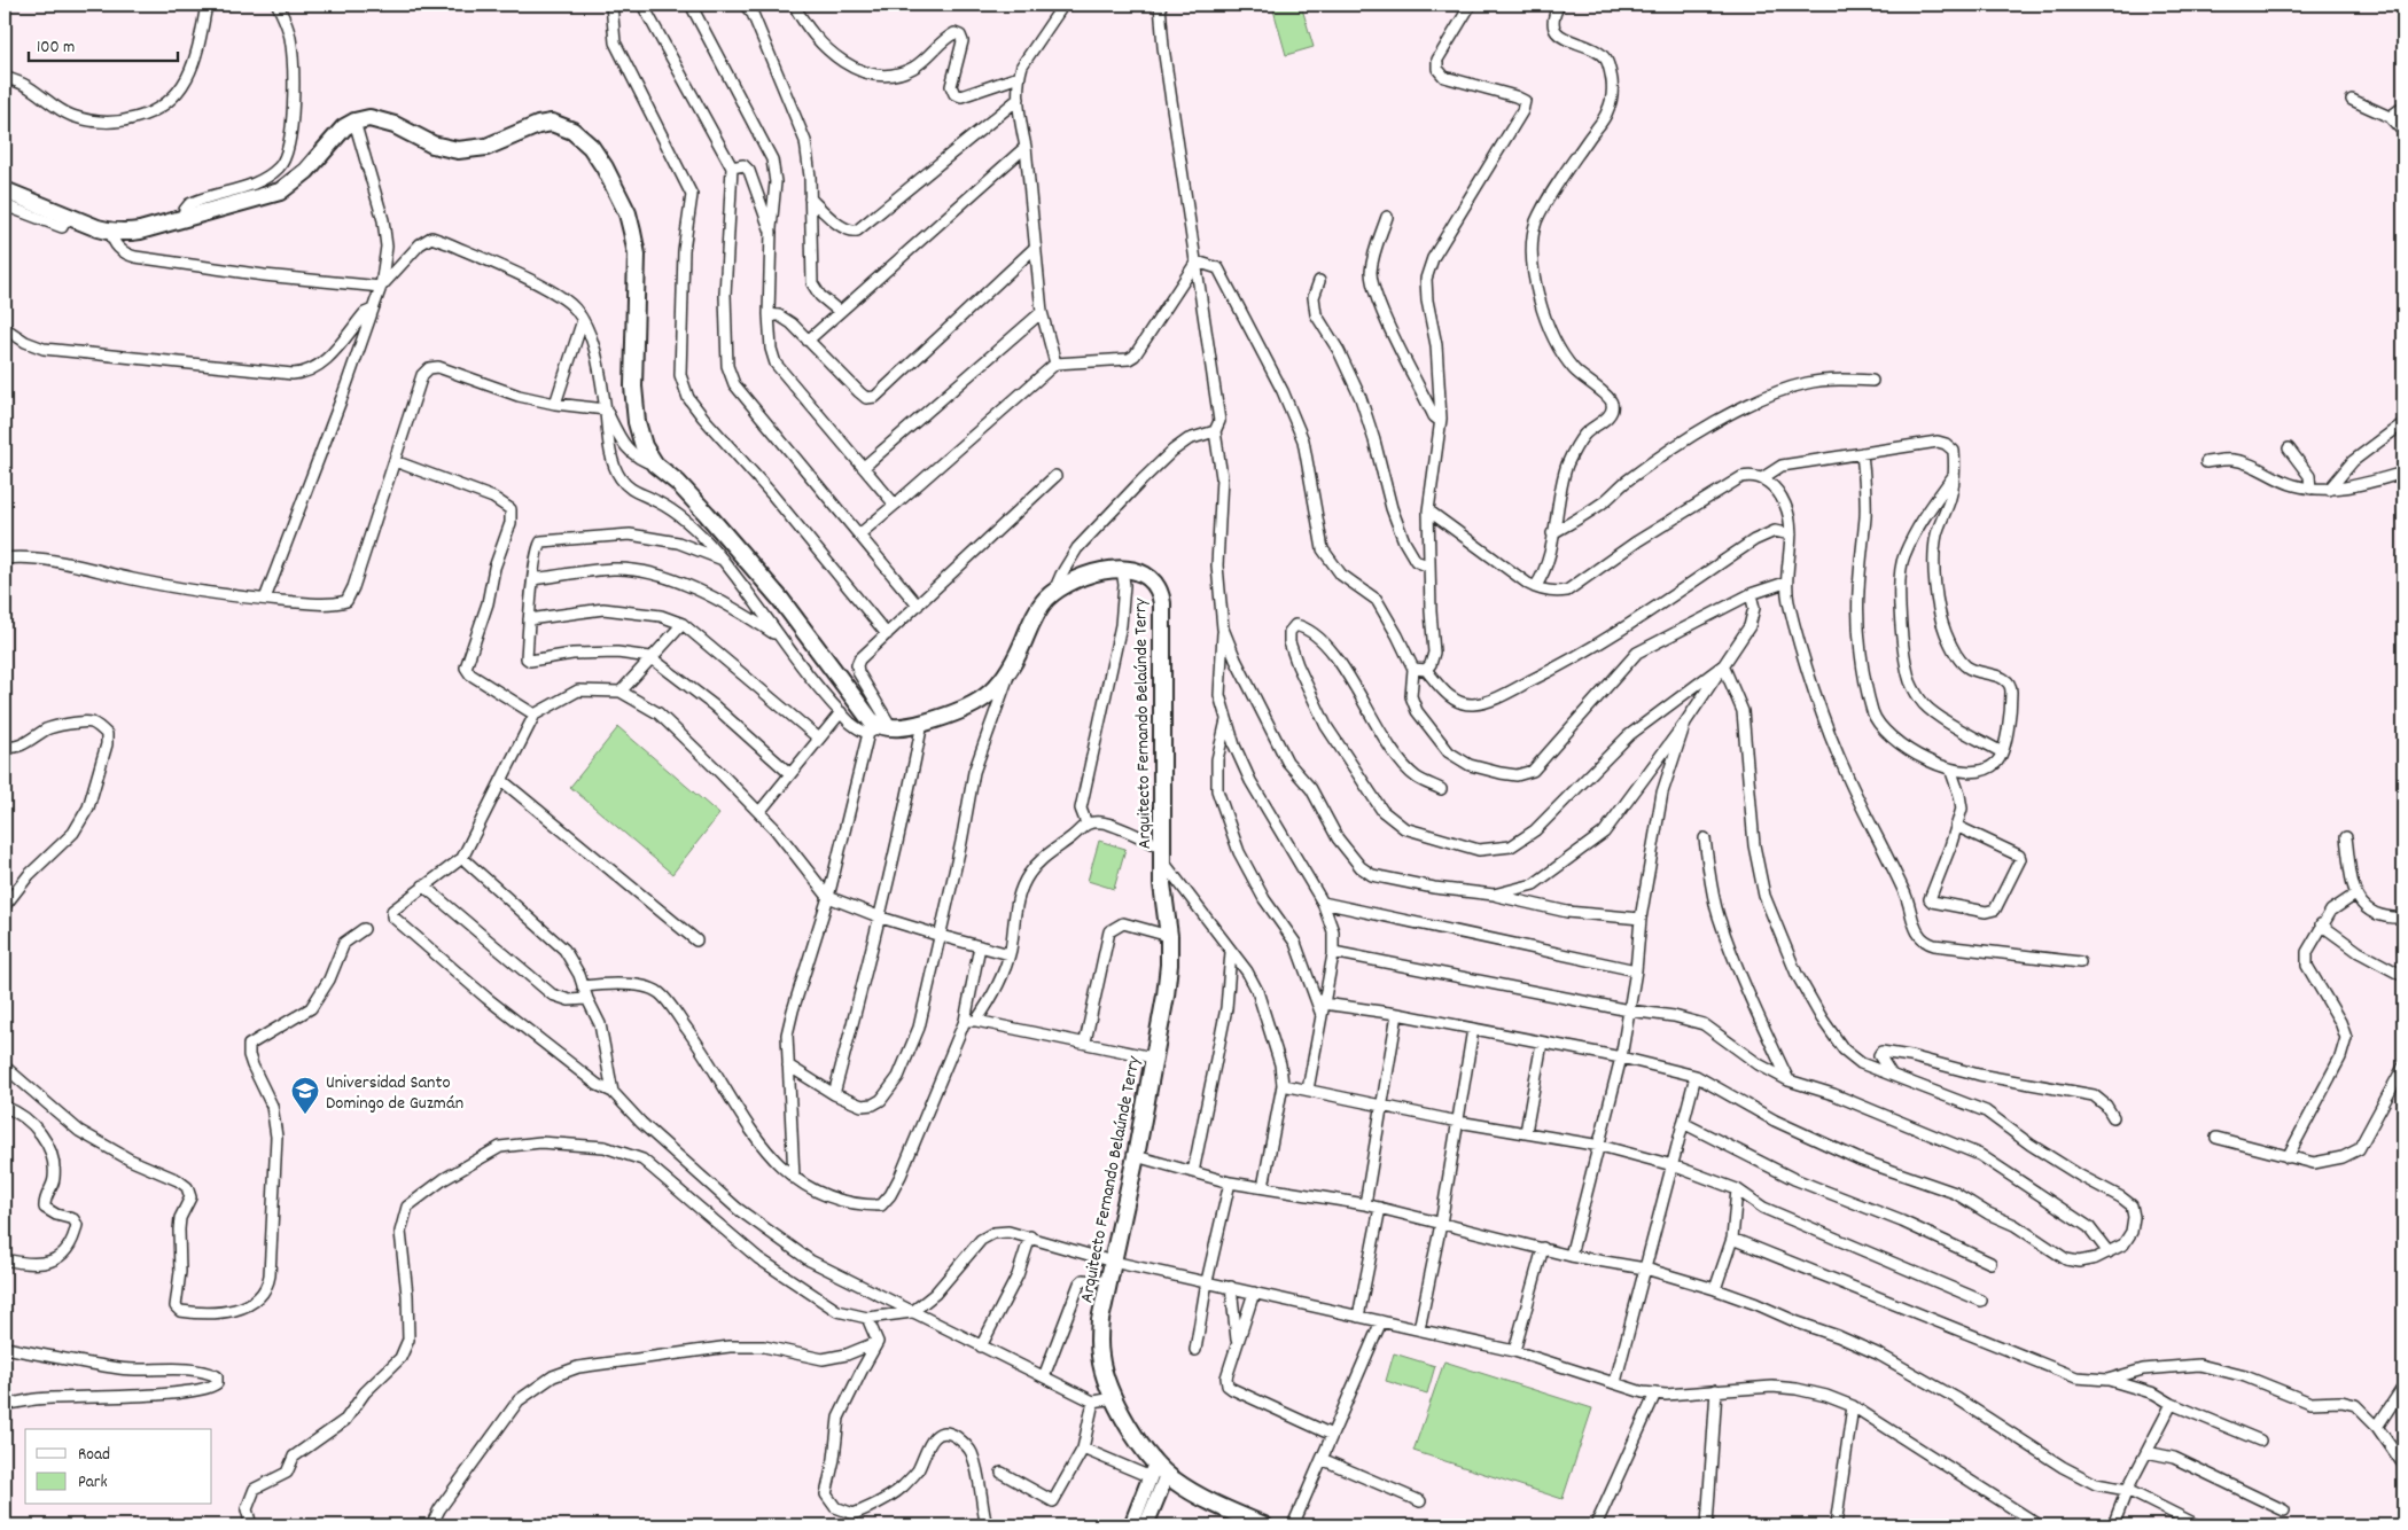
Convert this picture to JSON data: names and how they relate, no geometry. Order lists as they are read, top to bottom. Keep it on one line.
{"streets":{"main road":["Arquitecto Fernando Belaúnde Terry"]},"places":{"school or university":["Universidad Santo Domingo de Guzmán"]},"legend":["Road","Park"],"scale_bar":"100 m"}
